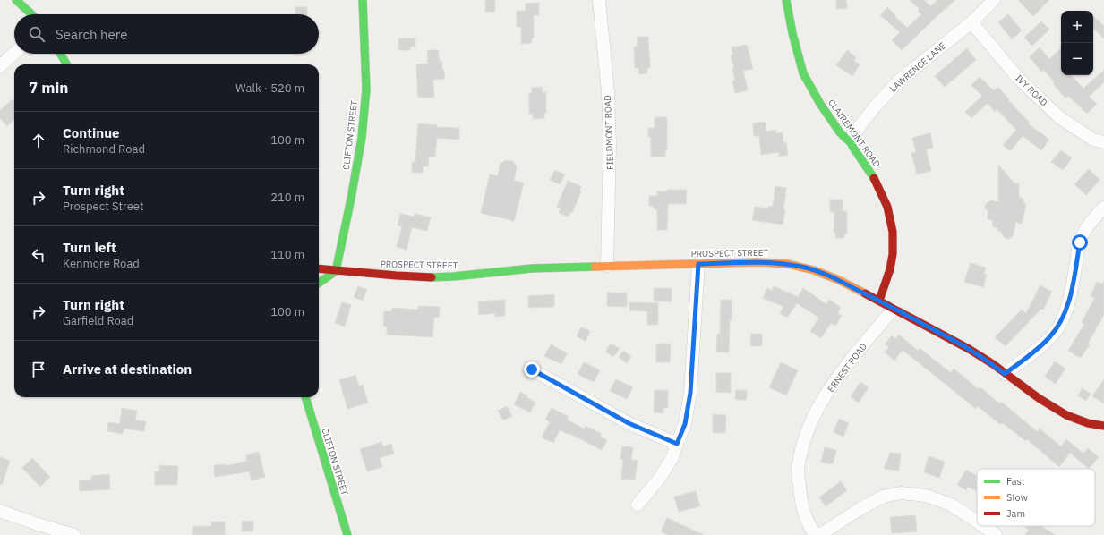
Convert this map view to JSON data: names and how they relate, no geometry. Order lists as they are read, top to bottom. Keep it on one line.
{"streets":{"street":["LAWRENCE LANE","IVY ROAD","FIELDMONT ROAD","CLAIREMONT ROAD","CLIFTON STREET","PROSPECT STREET","ERNEST ROAD"]},"crossings":[["LAWRENCE LANE","IVY ROAD"],["LAWRENCE LANE","CLAIREMONT ROAD"],["FIELDMONT ROAD","PROSPECT STREET"],["CLAIREMONT ROAD","PROSPECT STREET"],["CLIFTON STREET","PROSPECT STREET"],["PROSPECT STREET","ERNEST ROAD"]],"legend":["Fast","Slow","Jam"],"page":{"map_buttons":["+","−"],"search":"Search here","heading":["7 min","Walk · 520 m"],"list":[["Continue","Richmond Road","100 m"],["Turn right","Prospect Street","210 m"],["Turn left","Kenmore Road","110 m"],["Turn right","Garfield Road","100 m"],"Arrive at destination"]}}
